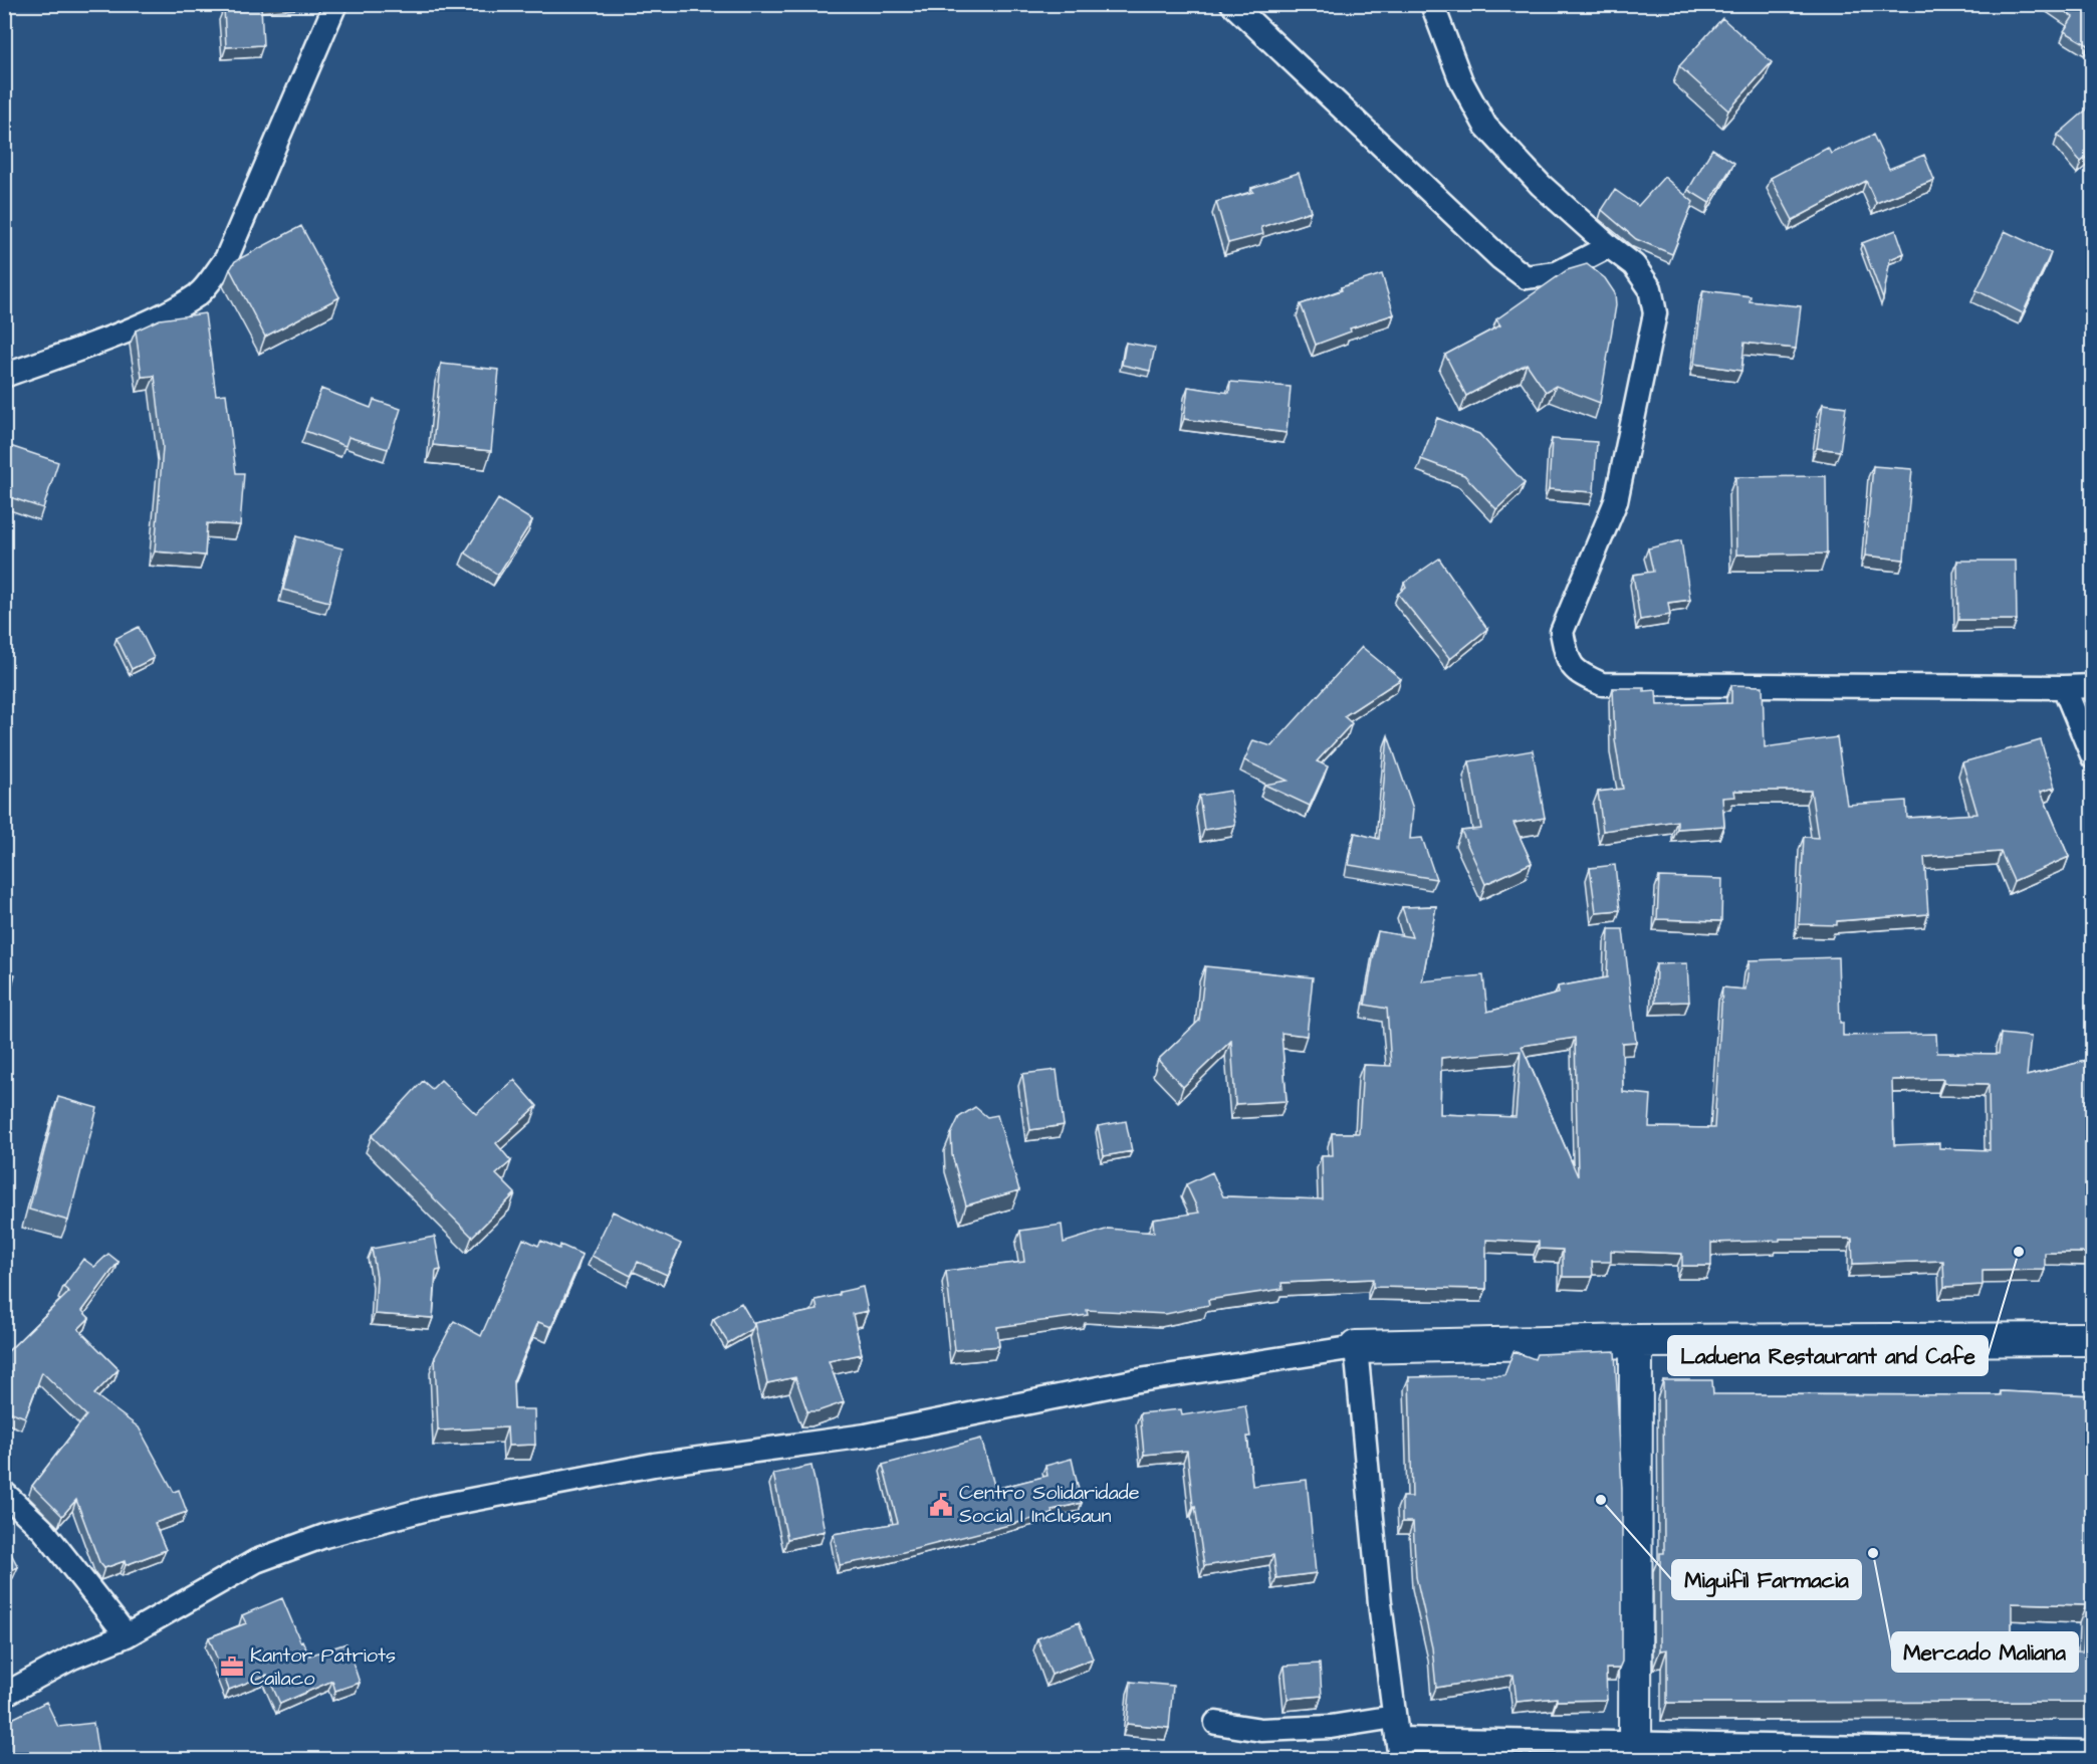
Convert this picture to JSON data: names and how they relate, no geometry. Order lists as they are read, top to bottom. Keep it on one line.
{"places":{"other":["Laduena Restaurant and Cafe","Miguifil Farmacia","Mercado Maliana"],"public building":["Centro Solidaridade Social I Inclusaun"],"office":["Kantor Patriots Cailaco"]}}
